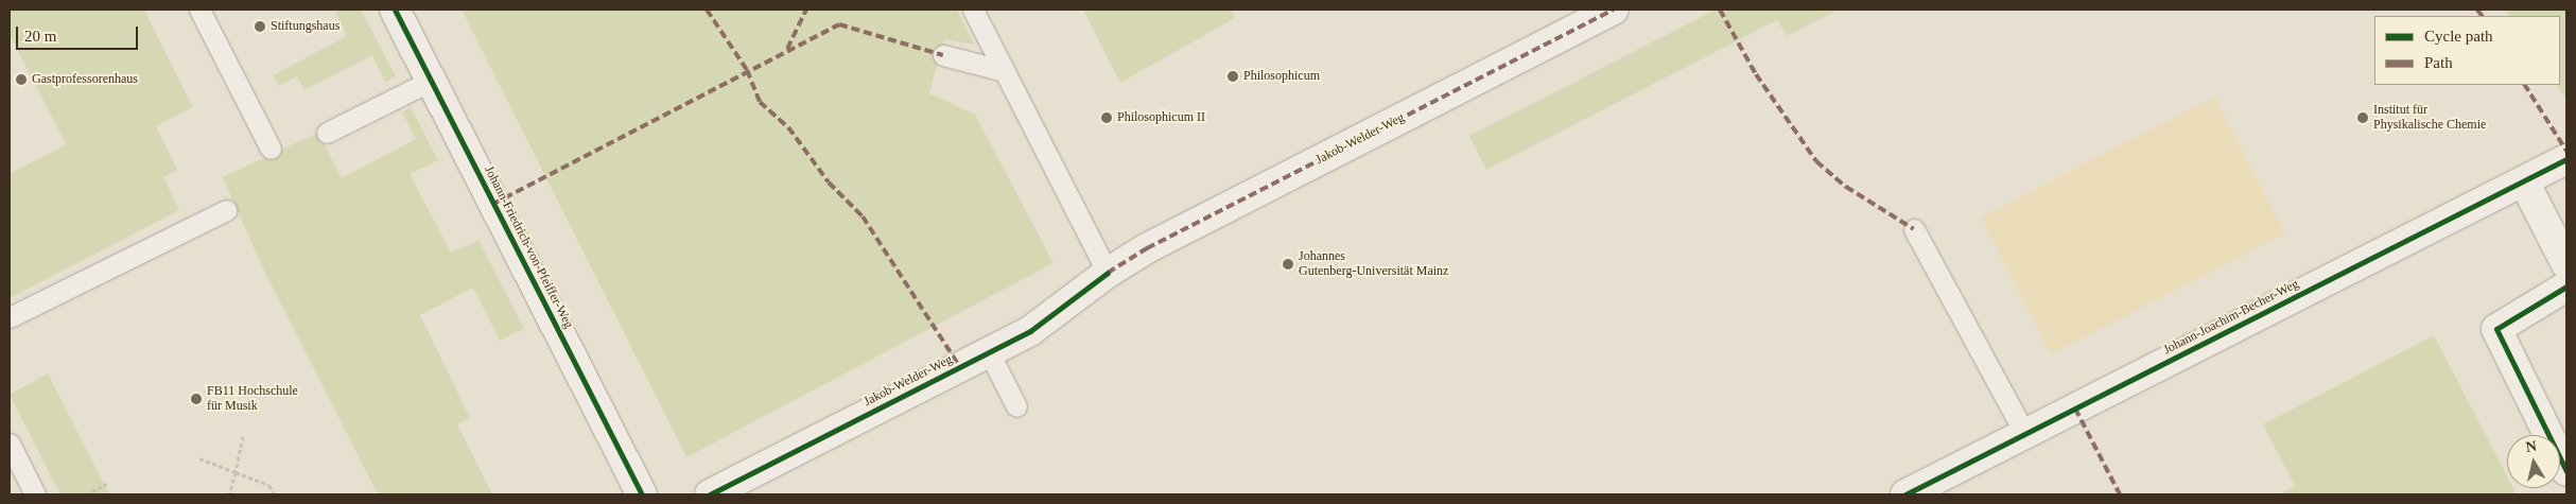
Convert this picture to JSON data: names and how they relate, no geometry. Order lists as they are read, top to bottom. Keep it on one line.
{"streets":{"street":["Jakob-Welder-Weg","Johann-Friedrich-von-Pfeiffer-Weg","Johann-Joachim-Becher-Weg"]},"places":["Stiftungshaus","Philosophicum","Gastprofessorenhaus","Philosophicum II","Institut für Physikalische Chemie","Johannes Gutenberg-Universität Mainz","FB11 Hochschule für Musik"],"legend":["Cycle path","Path"],"scale_bar":"20 m","north":"top"}
